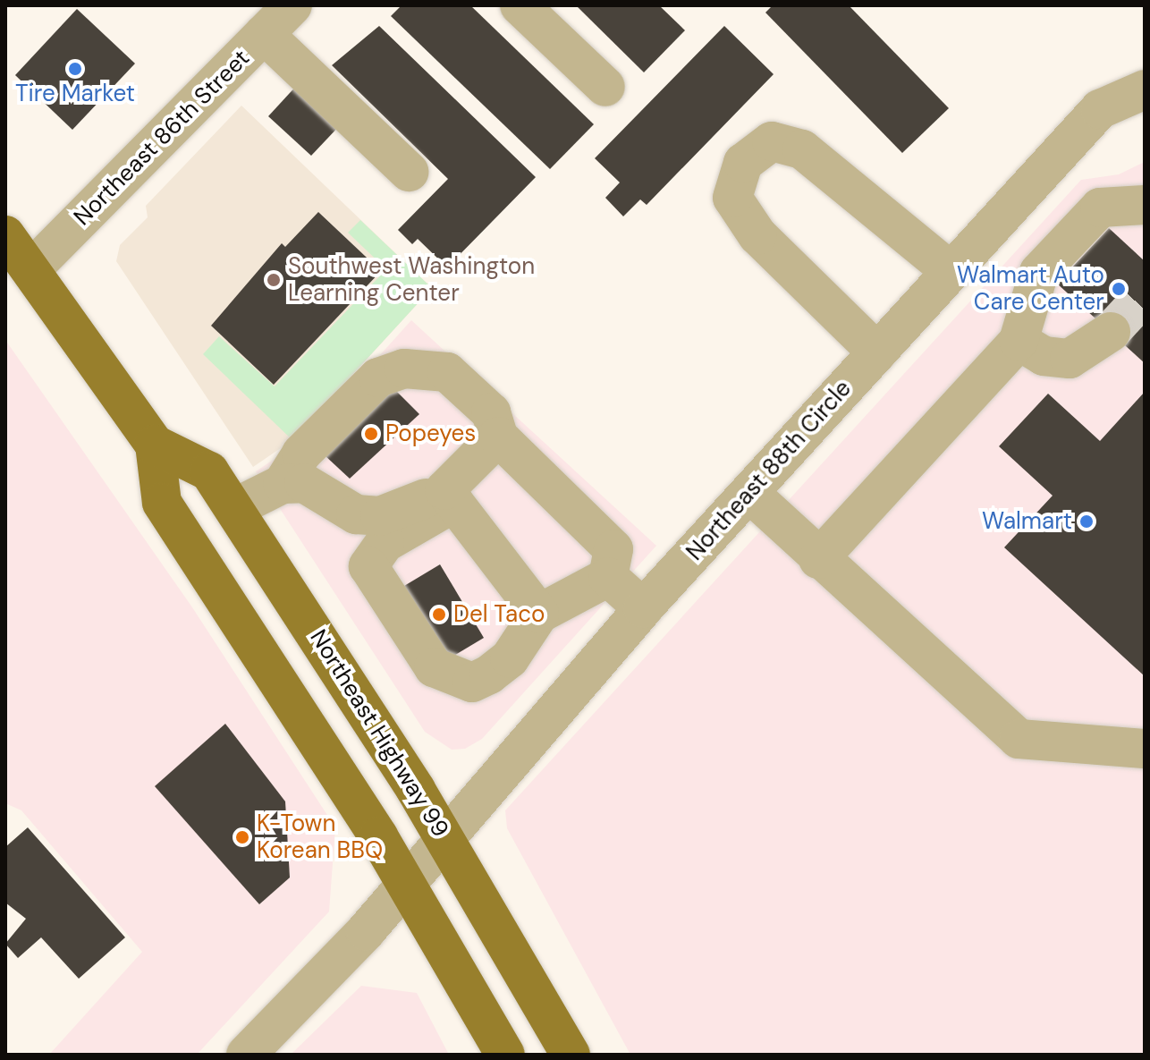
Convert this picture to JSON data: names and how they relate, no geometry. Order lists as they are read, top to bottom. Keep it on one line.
{"streets":{"main road":["Northeast Highway 99"],"street":["Northeast 86th Street","Northeast 88th Circle"]},"crossings":[["Northeast 86th Street","Northeast Highway 99"],["Northeast 88th Circle","Northeast Highway 99"]],"places":["Tire Market","Southwest Washington Learning Center","Walmart Auto Care Center","Popeyes","Walmart","Del Taco","K-Town Korean BBQ"]}
